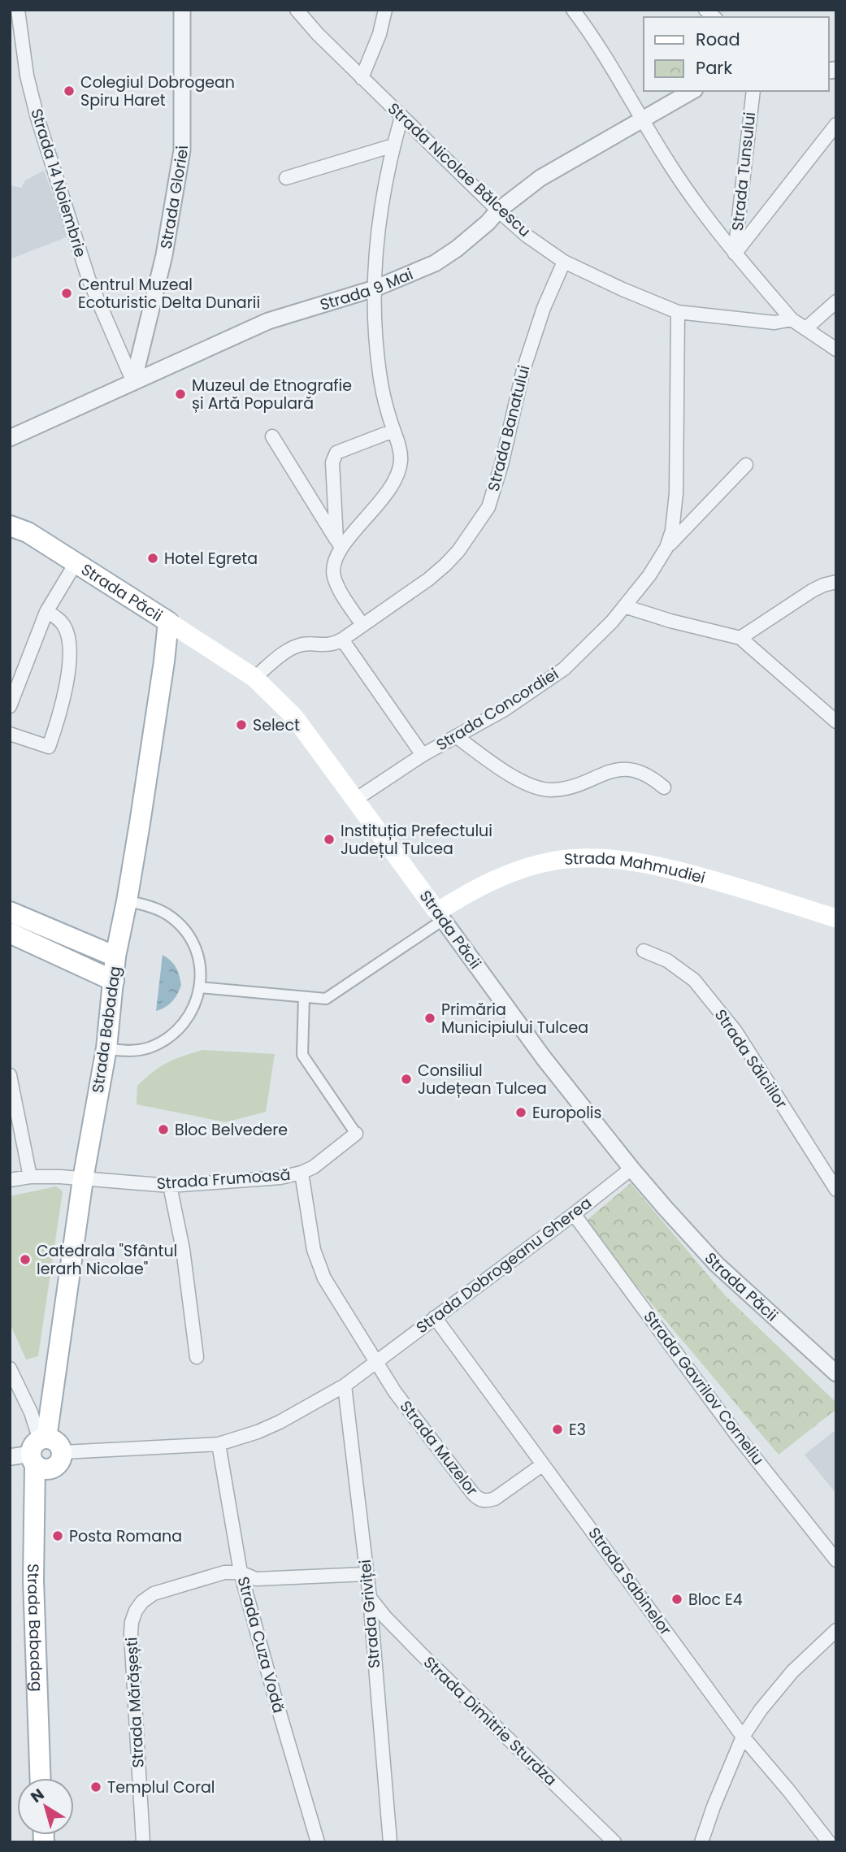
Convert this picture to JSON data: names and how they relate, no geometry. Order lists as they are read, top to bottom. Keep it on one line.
{"streets":{"main road":["Strada Păcii","Strada Mahmudiei","Strada Babadag"],"street":["Strada Nicolae Bălcescu","Strada Tunsului","Strada 14 Noiembrie","Strada Gloriei","Strada 9 Mai","Strada Banatului","Strada Concordiei","Strada Sălciilor","Strada Frumoasă","Strada Dobrogeanu Gherea","Strada Gavrilov Corneliu","Strada Muzelor","Strada Sabinelor","Strada Griviței","Strada Cuza Vodă","Strada Mărășești","Strada Dimitrie Sturdza"]},"crossings":[["Strada Nicolae Bălcescu","Strada 9 Mai"],["Strada Nicolae Bălcescu","Strada Banatului"],["Strada Nicolae Bălcescu","Strada Concordiei"],["Strada 14 Noiembrie","Strada Gloriei"],["Strada 14 Noiembrie","Strada 9 Mai"],["Strada Gloriei","Strada 9 Mai"],["Strada Banatului","Strada Păcii"],["Strada Păcii","Strada Concordiei"],["Strada Păcii","Strada Mahmudiei"],["Strada Păcii","Strada Babadag"],["Strada Păcii","Strada Dobrogeanu Gherea"],["Strada Babadag","Strada Frumoasă"],["Strada Dobrogeanu Gherea","Strada Gavrilov Corneliu"],["Strada Dobrogeanu Gherea","Strada Muzelor"],["Strada Dobrogeanu Gherea","Strada Sabinelor"],["Strada Dobrogeanu Gherea","Strada Griviței"],["Strada Dobrogeanu Gherea","Strada Cuza Vodă"],["Strada Muzelor","Strada Sabinelor"],["Strada Griviței","Strada Mărășești"],["Strada Griviței","Strada Dimitrie Sturdza"],["Strada Cuza Vodă","Strada Mărășești"]],"places":["Colegiul Dobrogean Spiru Haret","Centrul Muzeal Ecoturistic Delta Dunarii","Muzeul de Etnografie și Artă Populară","Hotel Egreta","Select","Instituția Prefectului Județul Tulcea","Primăria Municipiului Tulcea","Consiliul Județean Tulcea","Europolis","Bloc Belvedere","Catedrala \"Sfântul Ierarh Nicolae\"","E3","Posta Romana","Bloc E4","Templul Coral"],"legend":["Road","Park"],"north":"top left"}
